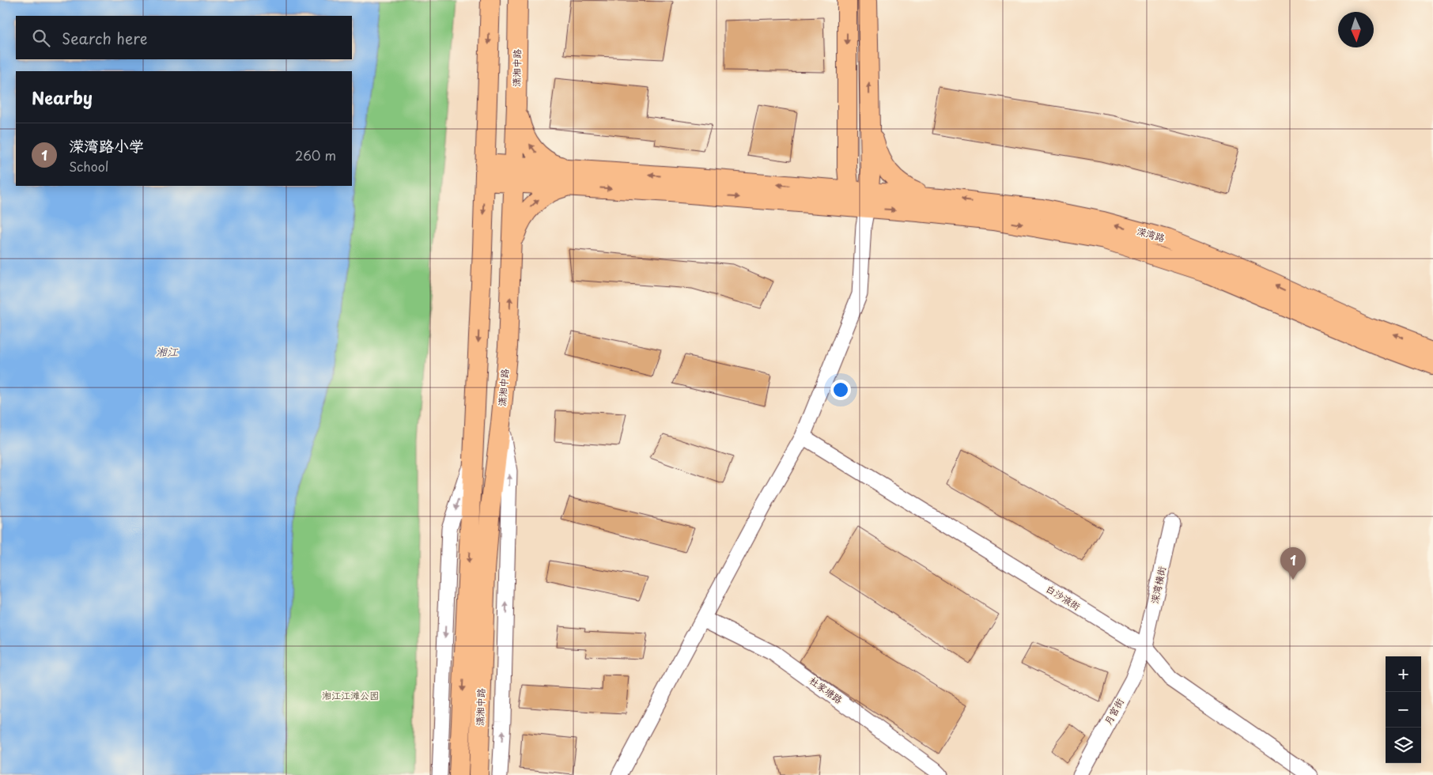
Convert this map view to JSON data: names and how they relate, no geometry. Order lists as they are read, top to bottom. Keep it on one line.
{"streets":{"main road":["潇湘中路","溁湾路"],"street":["溁湾横街","白沙液街","杜家塘路","月宫街"]},"crossings":[["溁湾横街","白沙液街"],["溁湾横街","月宫街"],["白沙液街","月宫街"]],"water":["湘江"],"parks":["湘江江滩公园"],"north":"bottom","page":{"search":"Search here","heading":"Nearby","list":[{"mark":"1","name":"溁湾路小学","note":"School","value":"260 m"}],"pins":"1","map_buttons":["+","−"]}}
